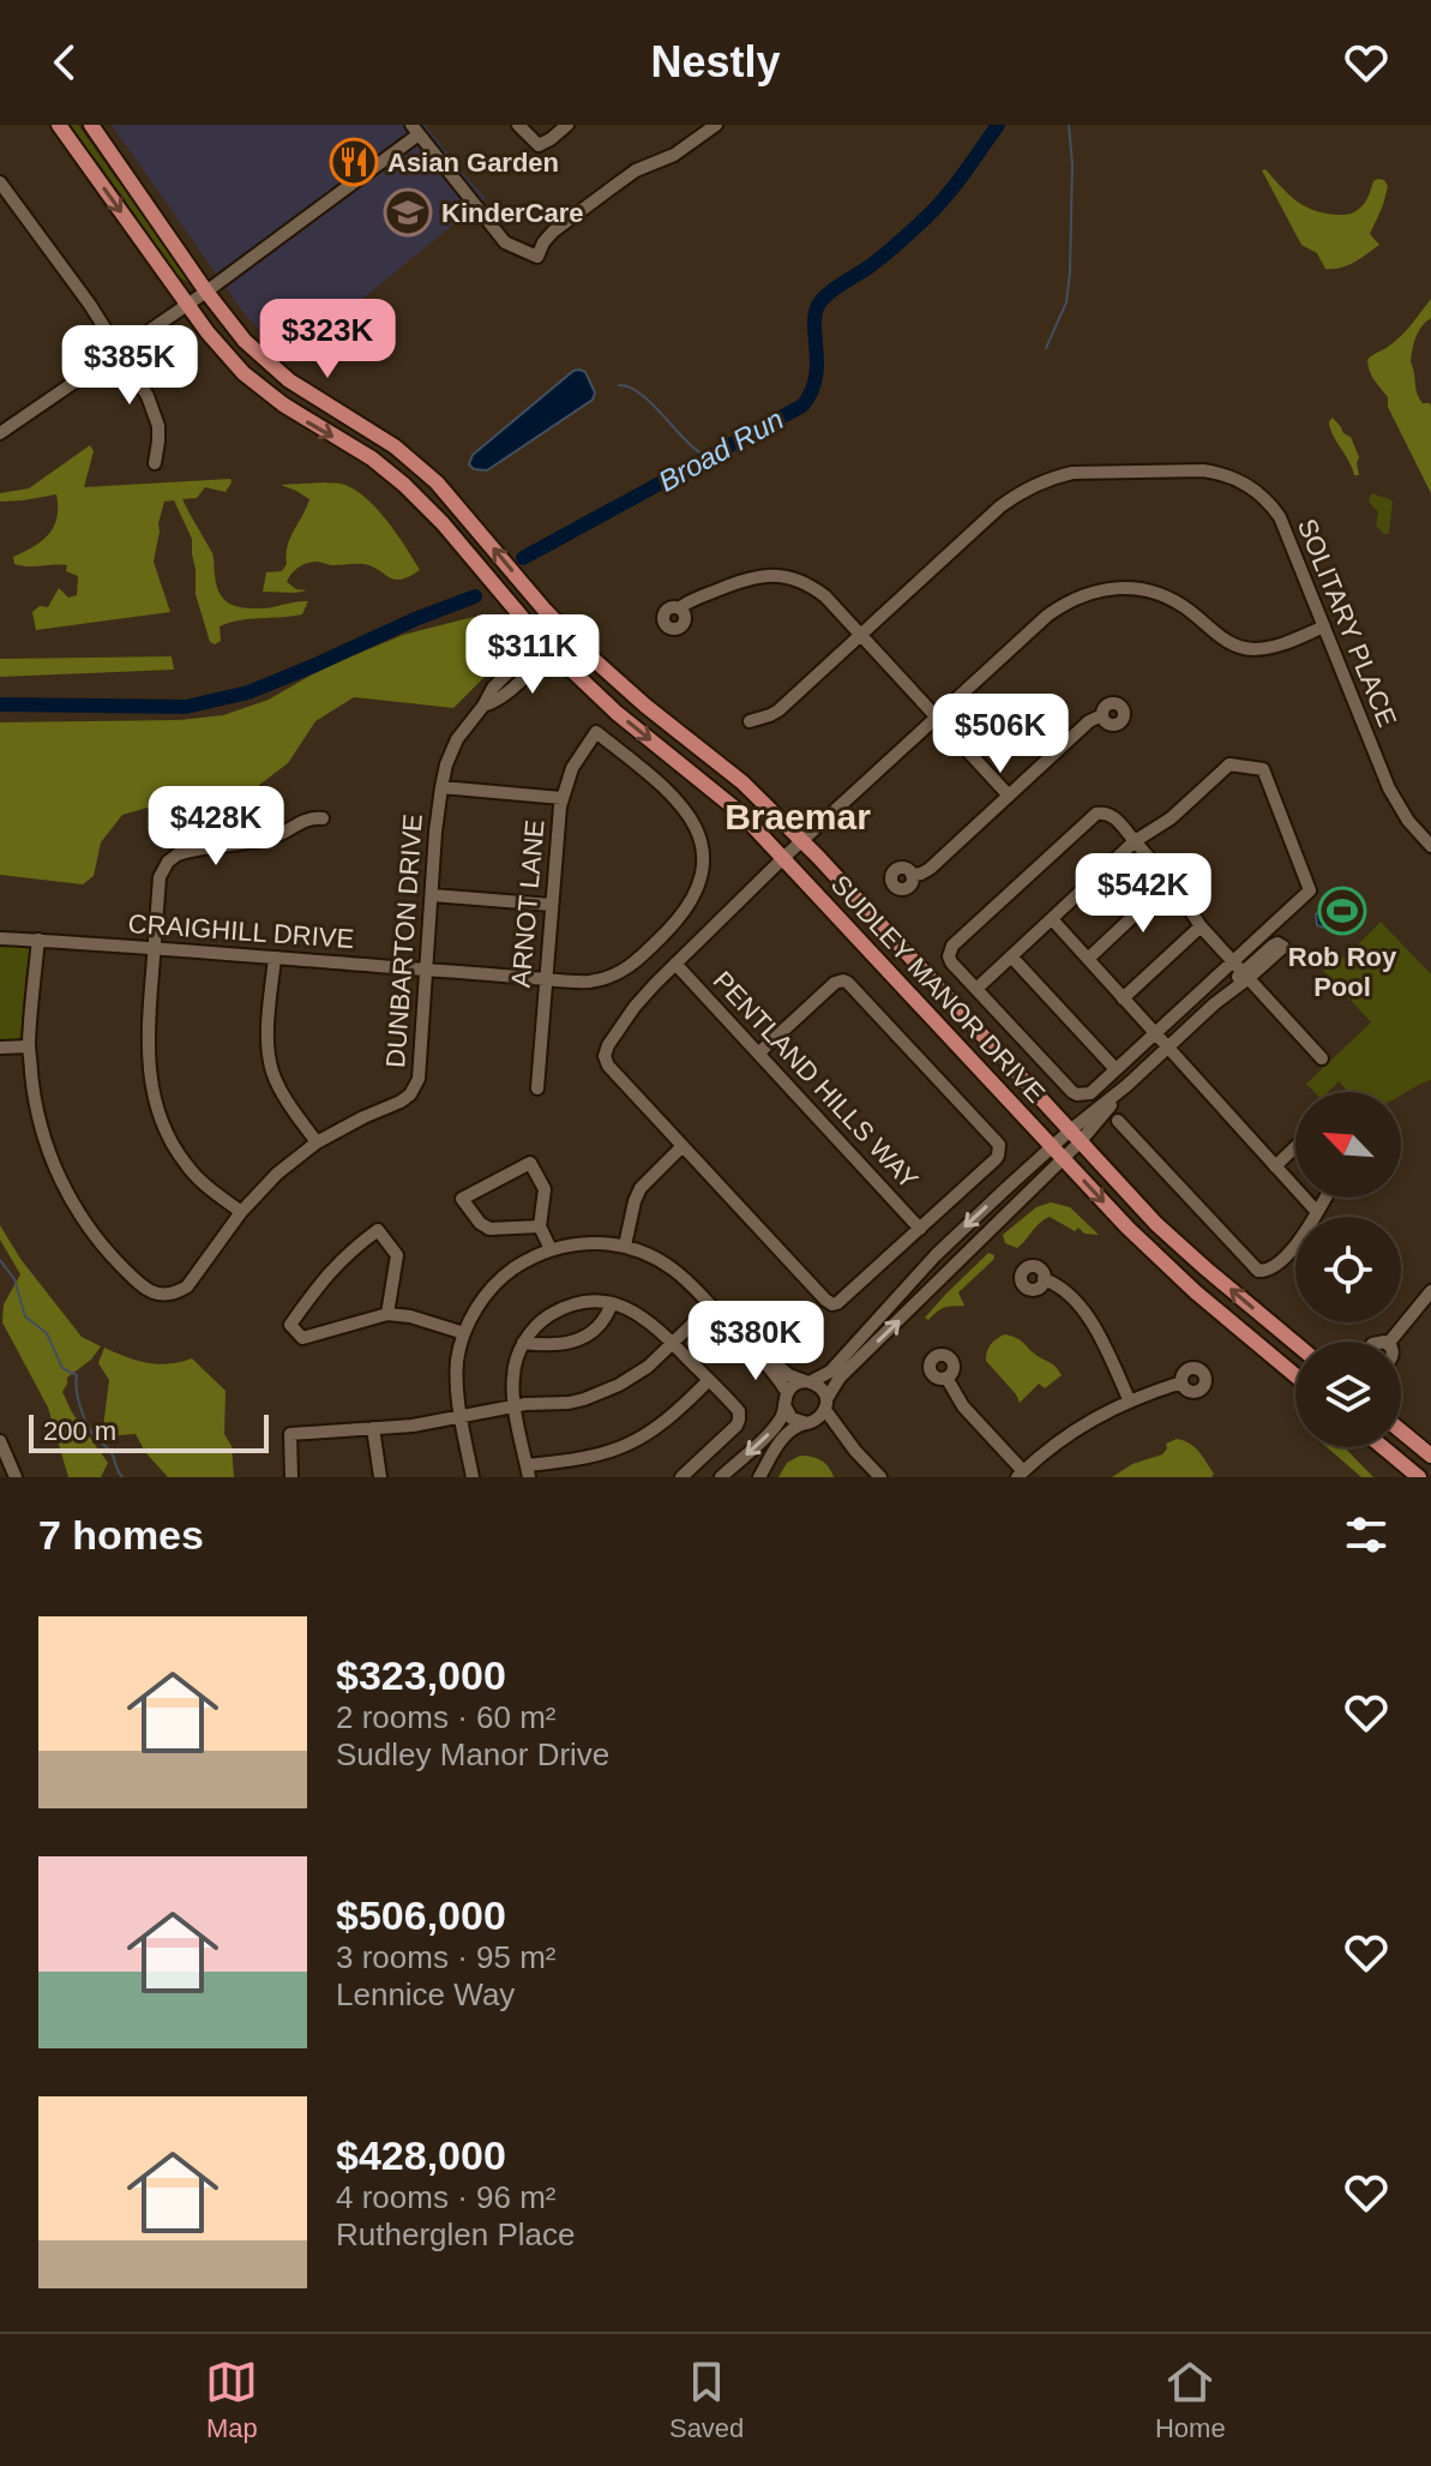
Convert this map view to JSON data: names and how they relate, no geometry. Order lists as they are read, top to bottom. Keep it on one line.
{"streets":{"main road":["SUDLEY MANOR DRIVE"],"street":["SOLITARY PLACE","ARNOT LANE","CRAIGHILL DRIVE","DUNBARTON DRIVE","PENTLAND HILLS WAY"]},"crossings":[["ARNOT LANE","CRAIGHILL DRIVE"],["CRAIGHILL DRIVE","DUNBARTON DRIVE"],["DUNBARTON DRIVE","SUDLEY MANOR DRIVE"]],"districts":["Braemar"],"water":["Broad Run"],"places":{"restaurant":["Asian Garden"],"school or university":["KinderCare"],"sports":["Rob Roy Pool"]},"scale_bar":"200 m","north":"top left","page":{"header":"Nestly","price":["$323K","$385K","$311K","$506K","$428K","$542K","$380K"],"scale":"200 m","heading":"7 homes","list":[{"name":"$323,000","note":"2 rooms · 60 m² · Sudley Manor Drive"},{"name":"$506,000","note":"3 rooms · 95 m² · Lennice Way"},{"name":"$428,000","note":"4 rooms · 96 m² · Rutherglen Place"}],"tabs":["Map","Saved","Home"]}}
